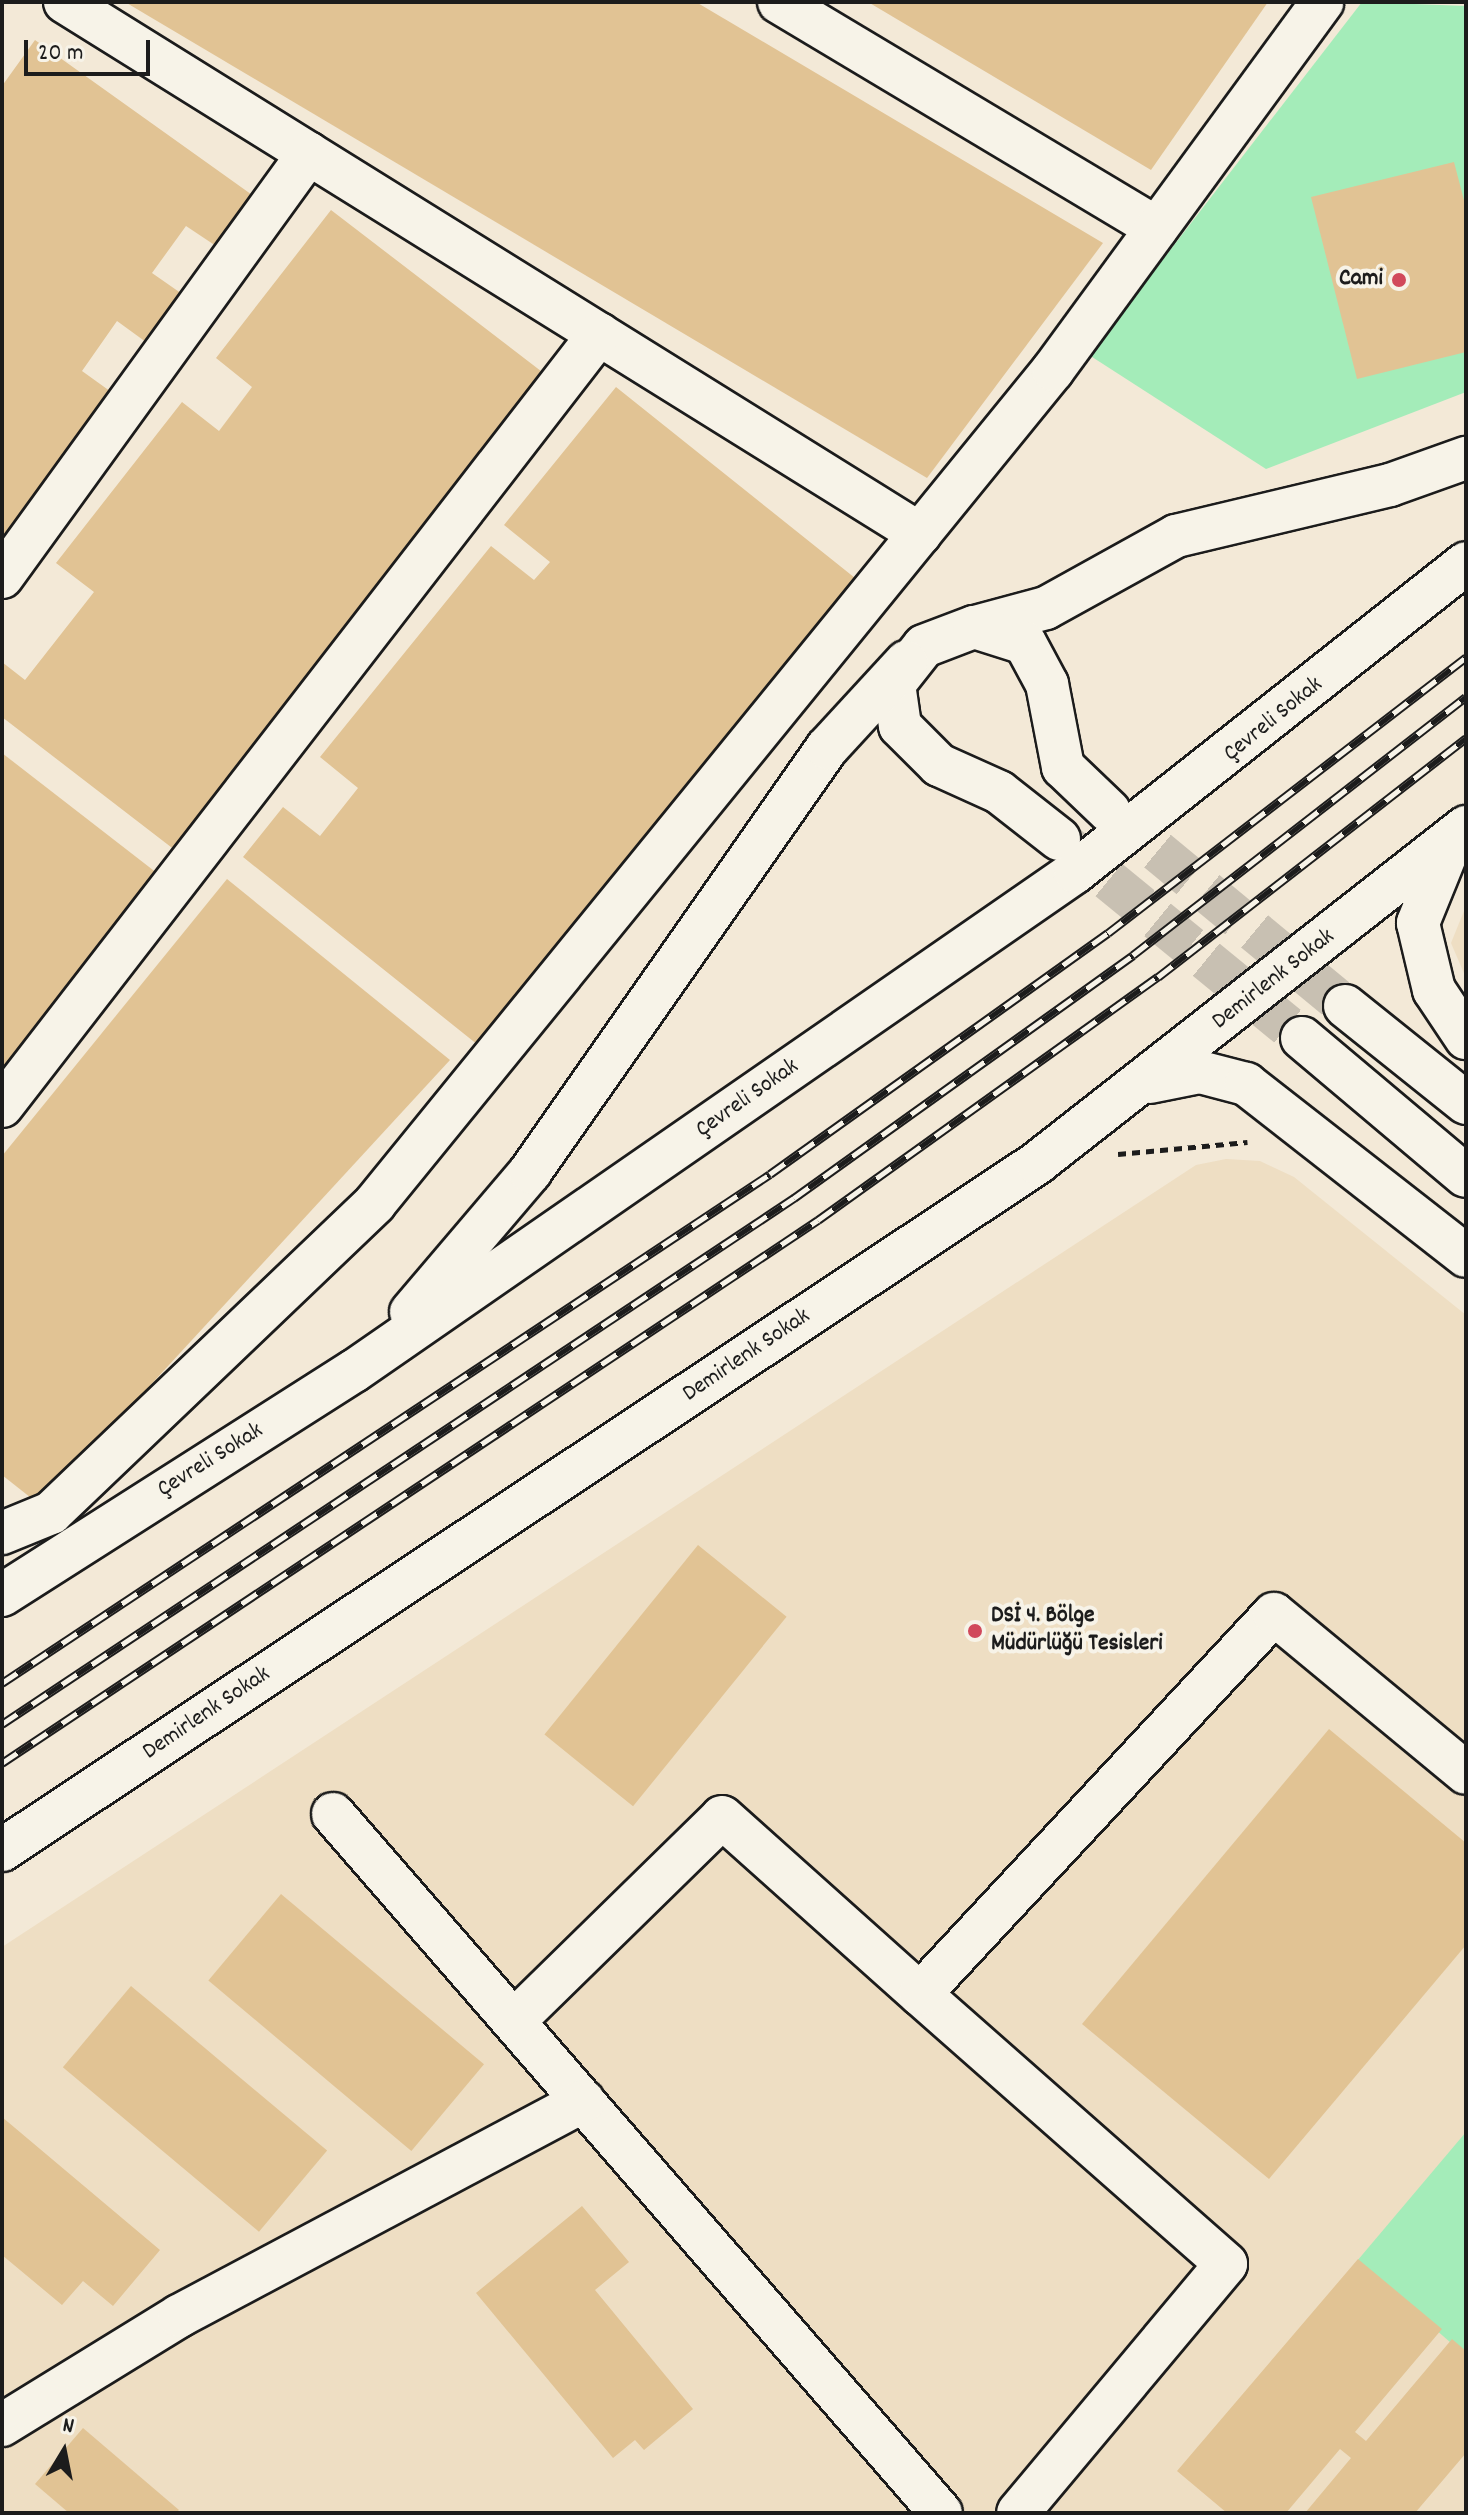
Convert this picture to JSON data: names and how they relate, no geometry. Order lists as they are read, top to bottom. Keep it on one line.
{"streets":{"street":["Çevreli Sokak","Demirlenk Sokak"]},"places":["Cami","DSİ 4. Bölge Müdürlüğü Tesisleri"],"scale_bar":"20 m","north":"top"}
